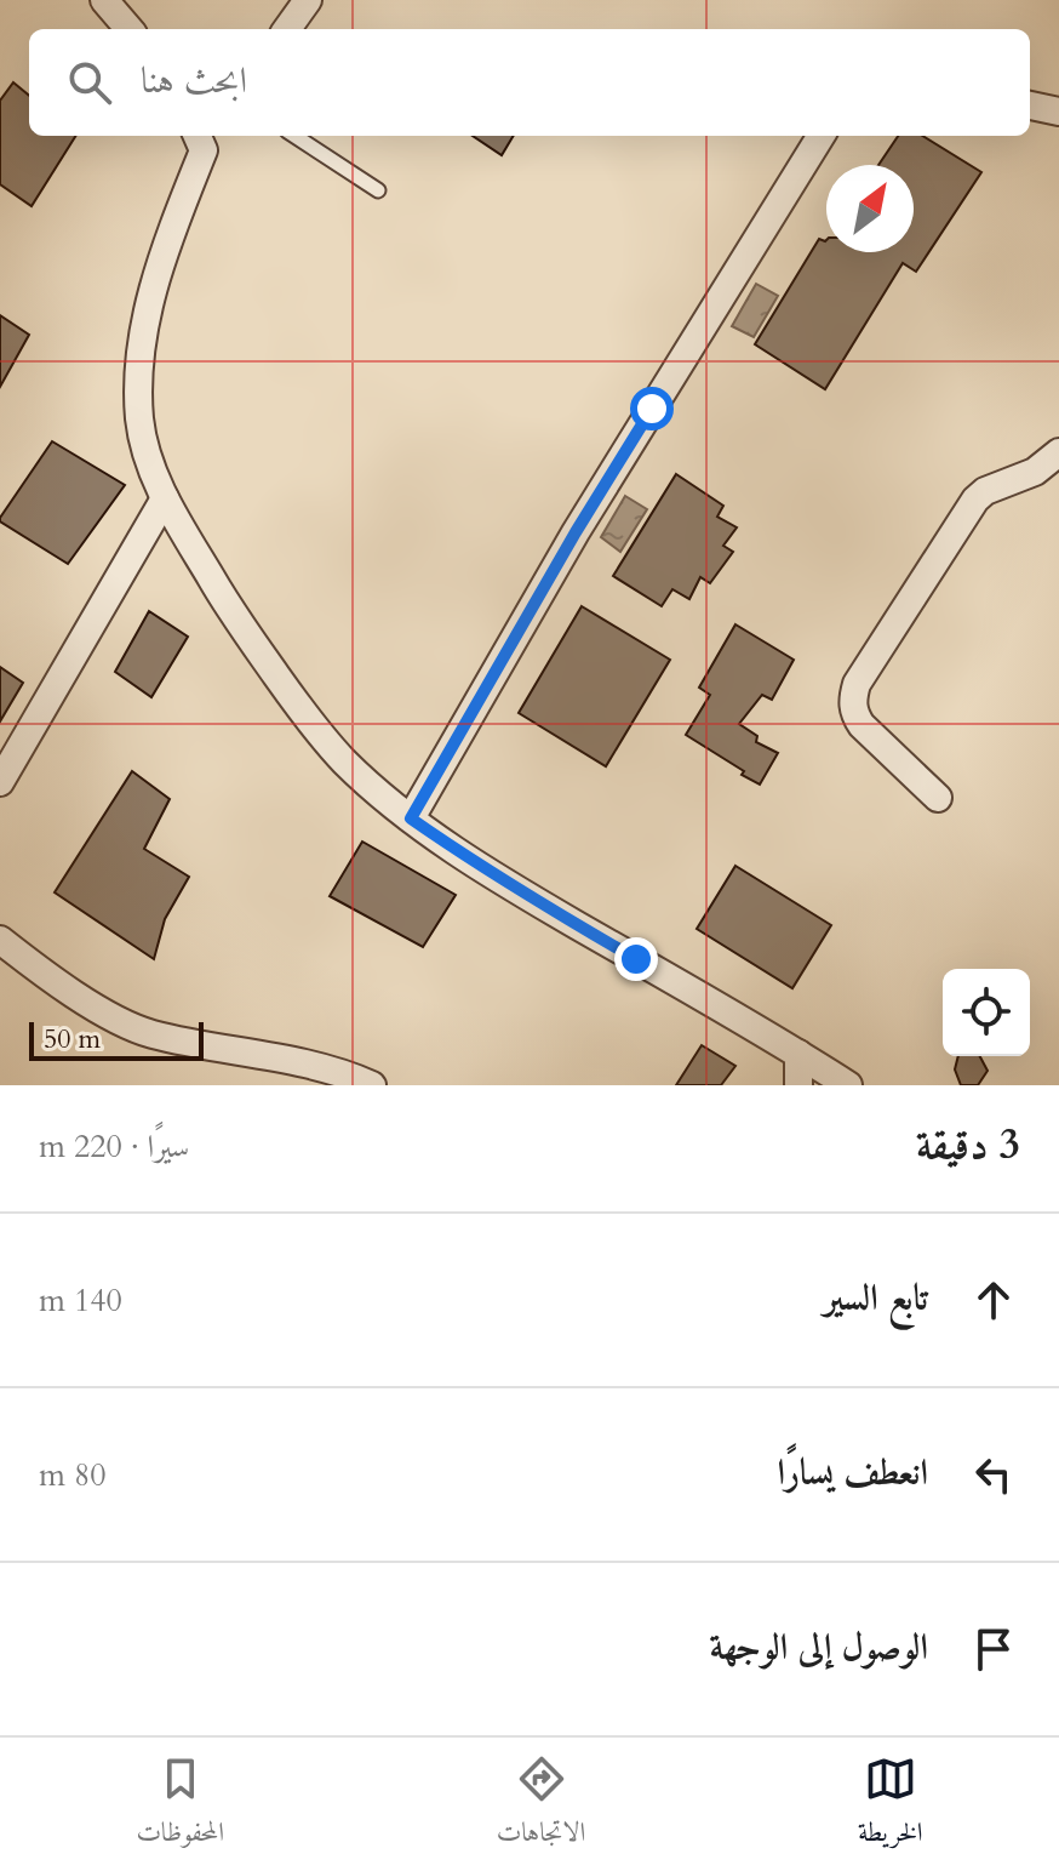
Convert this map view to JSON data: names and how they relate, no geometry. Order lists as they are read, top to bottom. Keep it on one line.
{"scale_bar":"50 m","north":"top right","page":{"search":"ابحث هنا","scale":"50 m","heading":["3 دقيقة","سيرًا · 220 m"],"list":[["تابع السير","140 m"],["انعطف يسارًا","80 m"],"الوصول إلى الوجهة"],"nav":["الخريطة","الاتجاهات","المحفوظات"]}}
